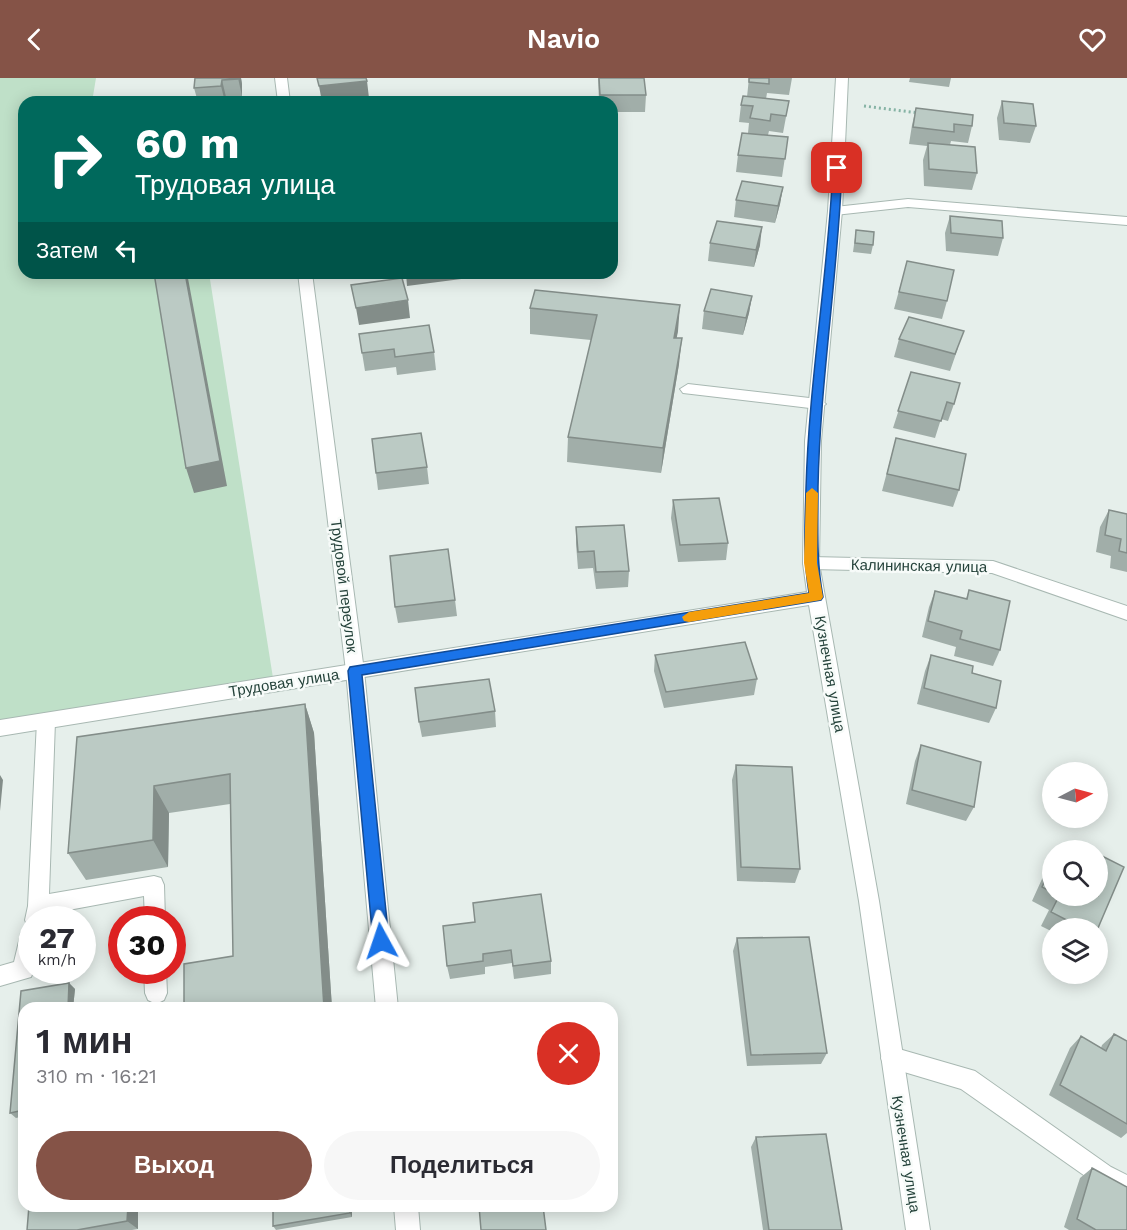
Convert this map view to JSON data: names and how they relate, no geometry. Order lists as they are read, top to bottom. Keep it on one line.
{"streets":{"street":["Калининская улица","Трудовой переулок","Кузнечная улица","Трудовая улица"]},"crossings":[["Калининская улица","Кузнечная улица"],["Трудовой переулок","Трудовая улица"],["Кузнечная улица","Трудовая улица"]],"north":"right","page":{"header":"Navio","turn":["60 m","Трудовая улица"],"then":"Затем","speed":"27 km/h","limit":"30","heading":["1 мин","310 m · 16:21"],"buttons":["Выход","Поделиться"]}}
